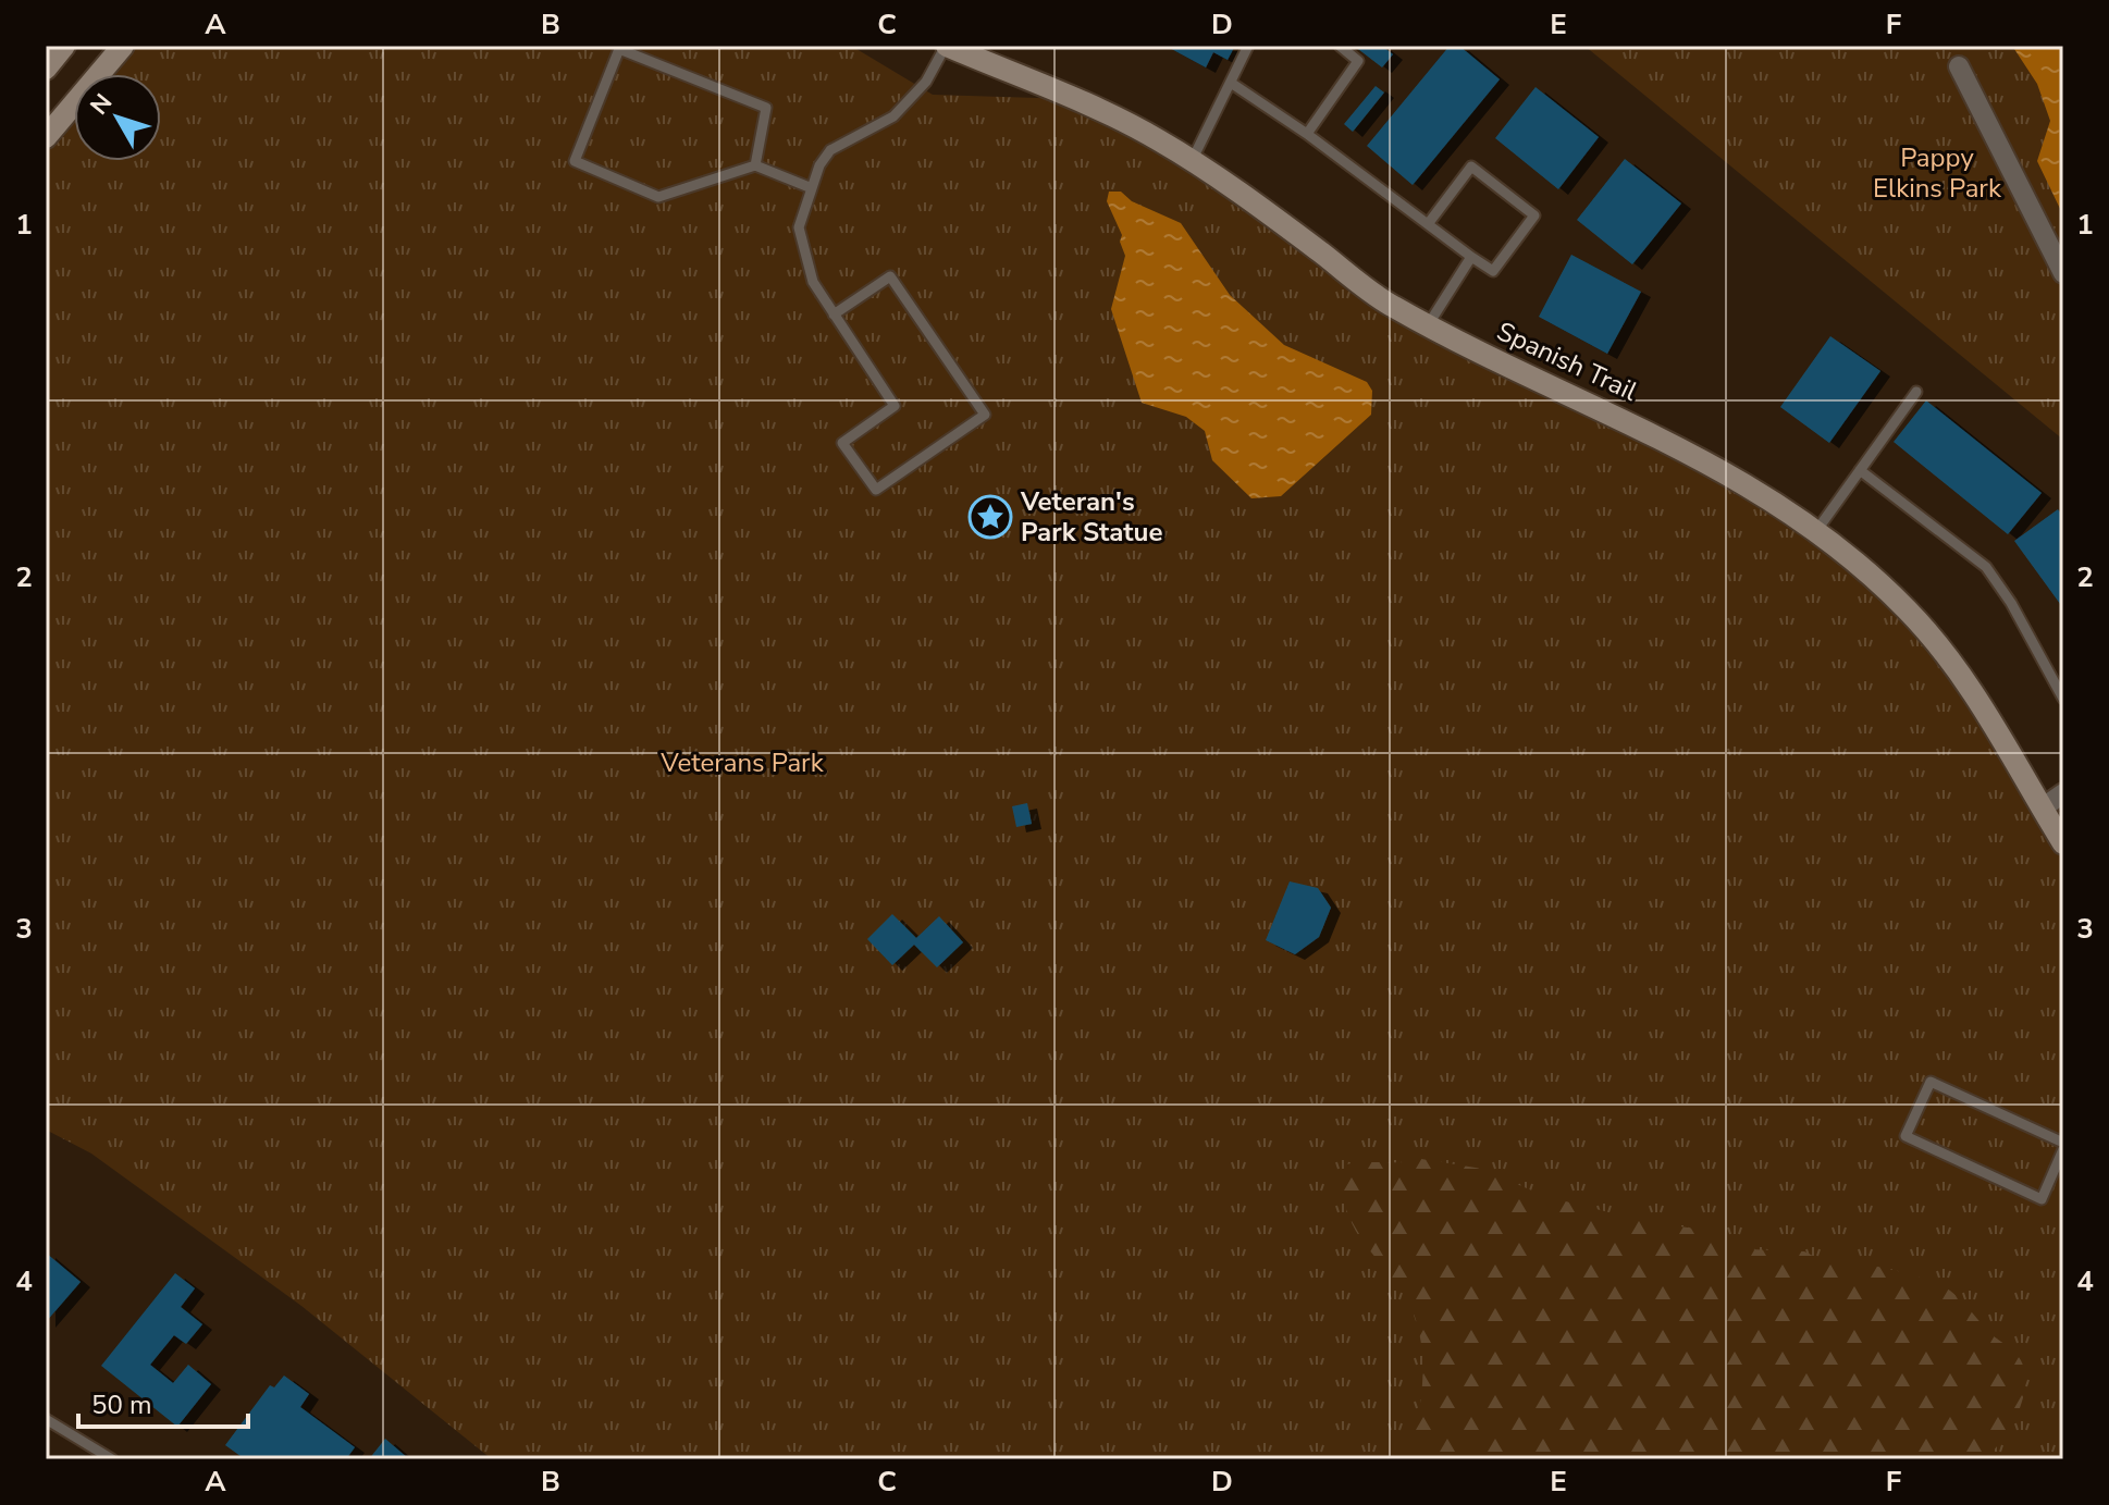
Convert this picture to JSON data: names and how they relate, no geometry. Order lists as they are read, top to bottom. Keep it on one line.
{"streets":{"street":["Spanish Trail"]},"parks":["Pappy Elkins Park","Veterans Park"],"places":{"place":["Veteran's Park Statue"]},"scale_bar":"50 m","north":"top left","grid":{"columns":["A","B","C","D","E","F"],"rows":["1","2","3","4"]}}
